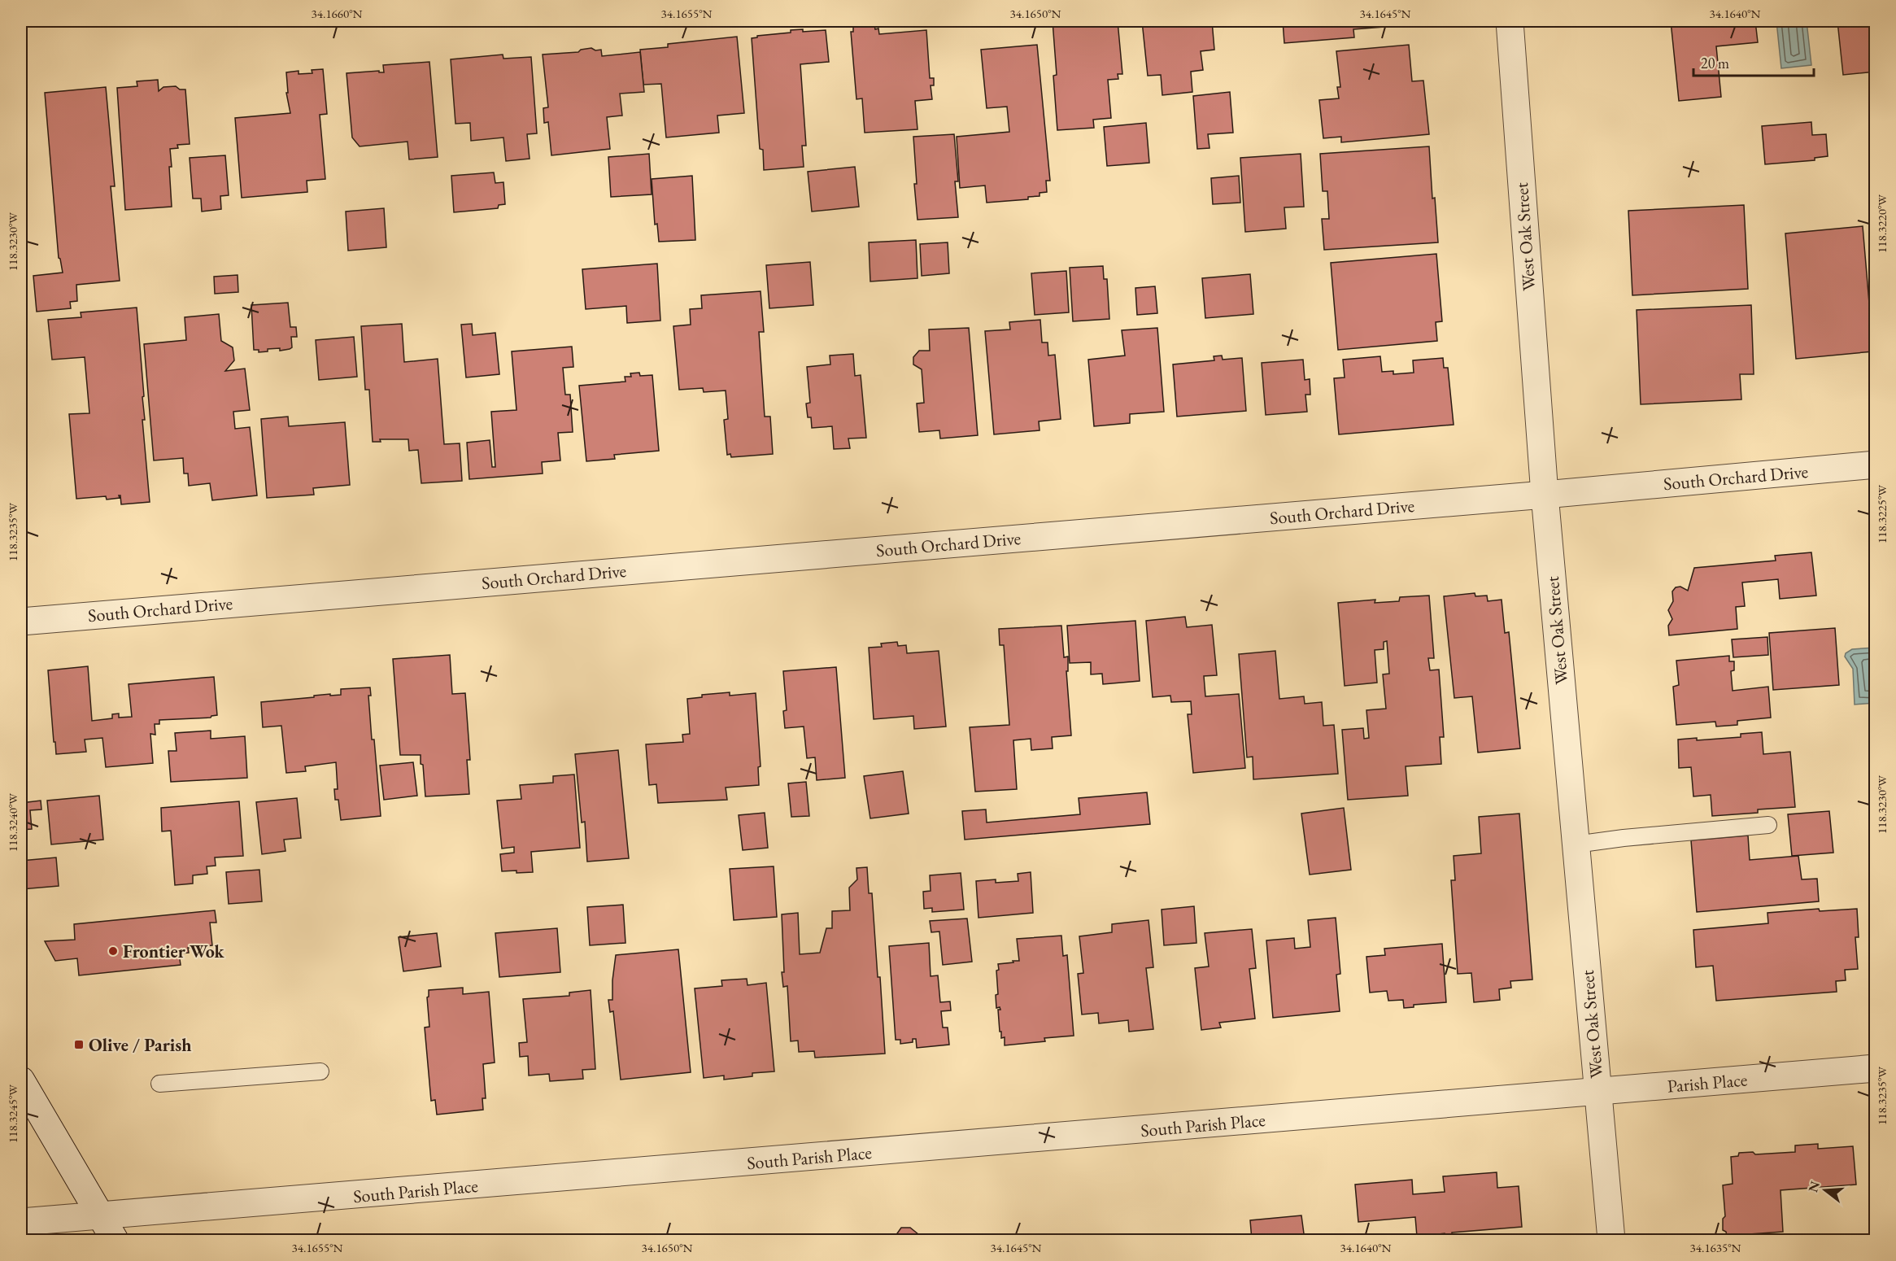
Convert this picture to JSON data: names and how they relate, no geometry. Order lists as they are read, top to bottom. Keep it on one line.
{"streets":{"street":["West Oak Street","South Orchard Drive","Parish Place","South Parish Place"]},"crossings":[["West Oak Street","South Orchard Drive"],["West Oak Street","Parish Place"],["West Oak Street","South Parish Place"],["Parish Place","South Parish Place"]],"places":{"other":["Frontier Wok"],"transit":["Olive / Parish"]},"scale_bar":"20 m","north":"left","coordinates":["34.1660°N","34.1655°N","34.1650°N","34.1645°N","34.1640°N","118.3220°W","118.3230°W","118.3225°W","118.3235°W","118.3240°W","118.3245°W","34.1635°N"]}
